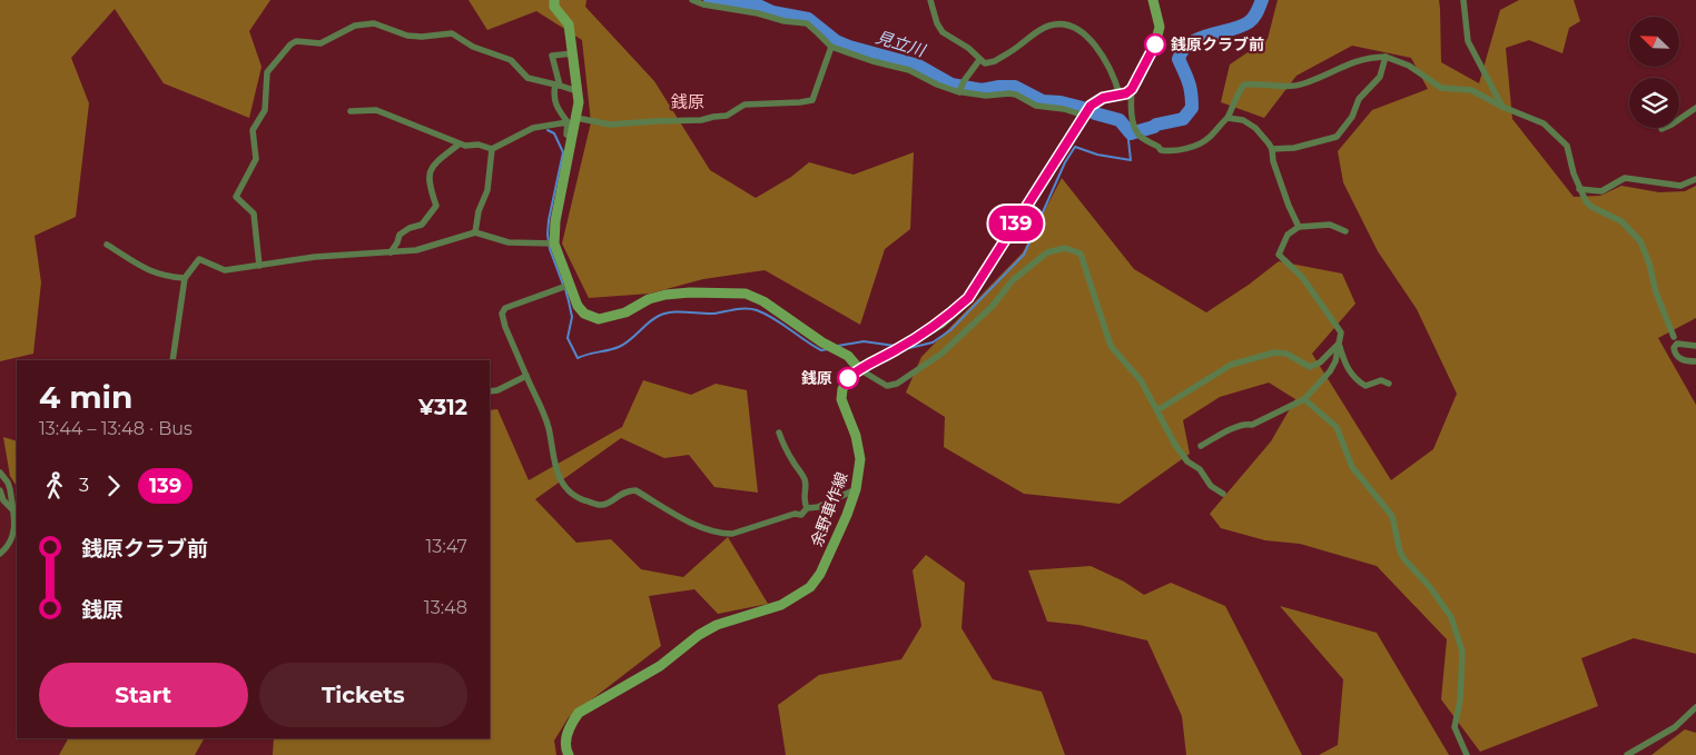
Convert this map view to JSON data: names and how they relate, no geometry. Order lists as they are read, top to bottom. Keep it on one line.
{"streets":{"main road":["余野車作線"]},"districts":["銭原"],"water":["見立川"],"places":["銭原クラブ前","銭原"],"lines":["bus line 139"],"north":"top left","page":{"on_map":"139","heading":["4 min","13:44 – 13:48 · Bus","¥312"],"legs":["3","139"],"list":[{"name":"銭原クラブ前","value":"13:47"},{"name":"銭原","value":"13:48"}],"buttons":["Start","Tickets"]}}
